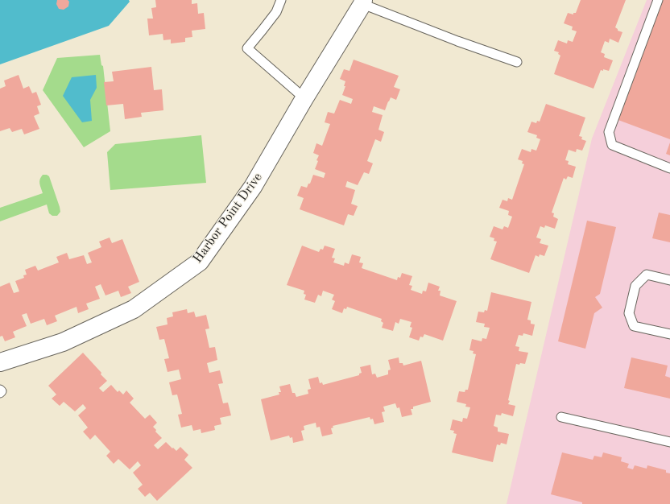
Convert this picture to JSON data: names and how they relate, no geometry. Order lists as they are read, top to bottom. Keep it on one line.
{"streets":{"street":["Harbor Point Drive"]}}
